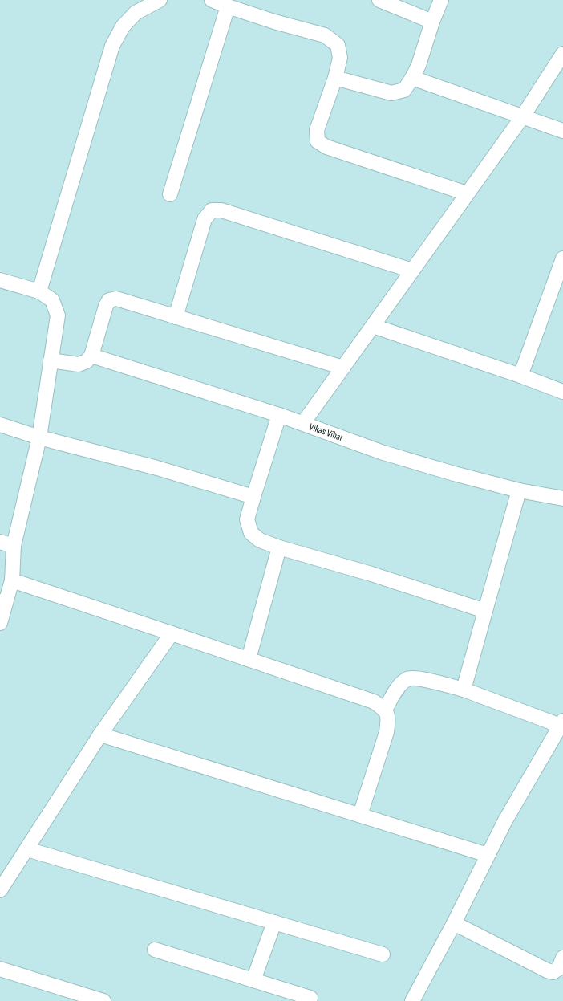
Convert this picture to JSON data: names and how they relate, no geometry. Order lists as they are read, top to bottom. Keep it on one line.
{"streets":{"street":["Vikas Vihar"]}}
